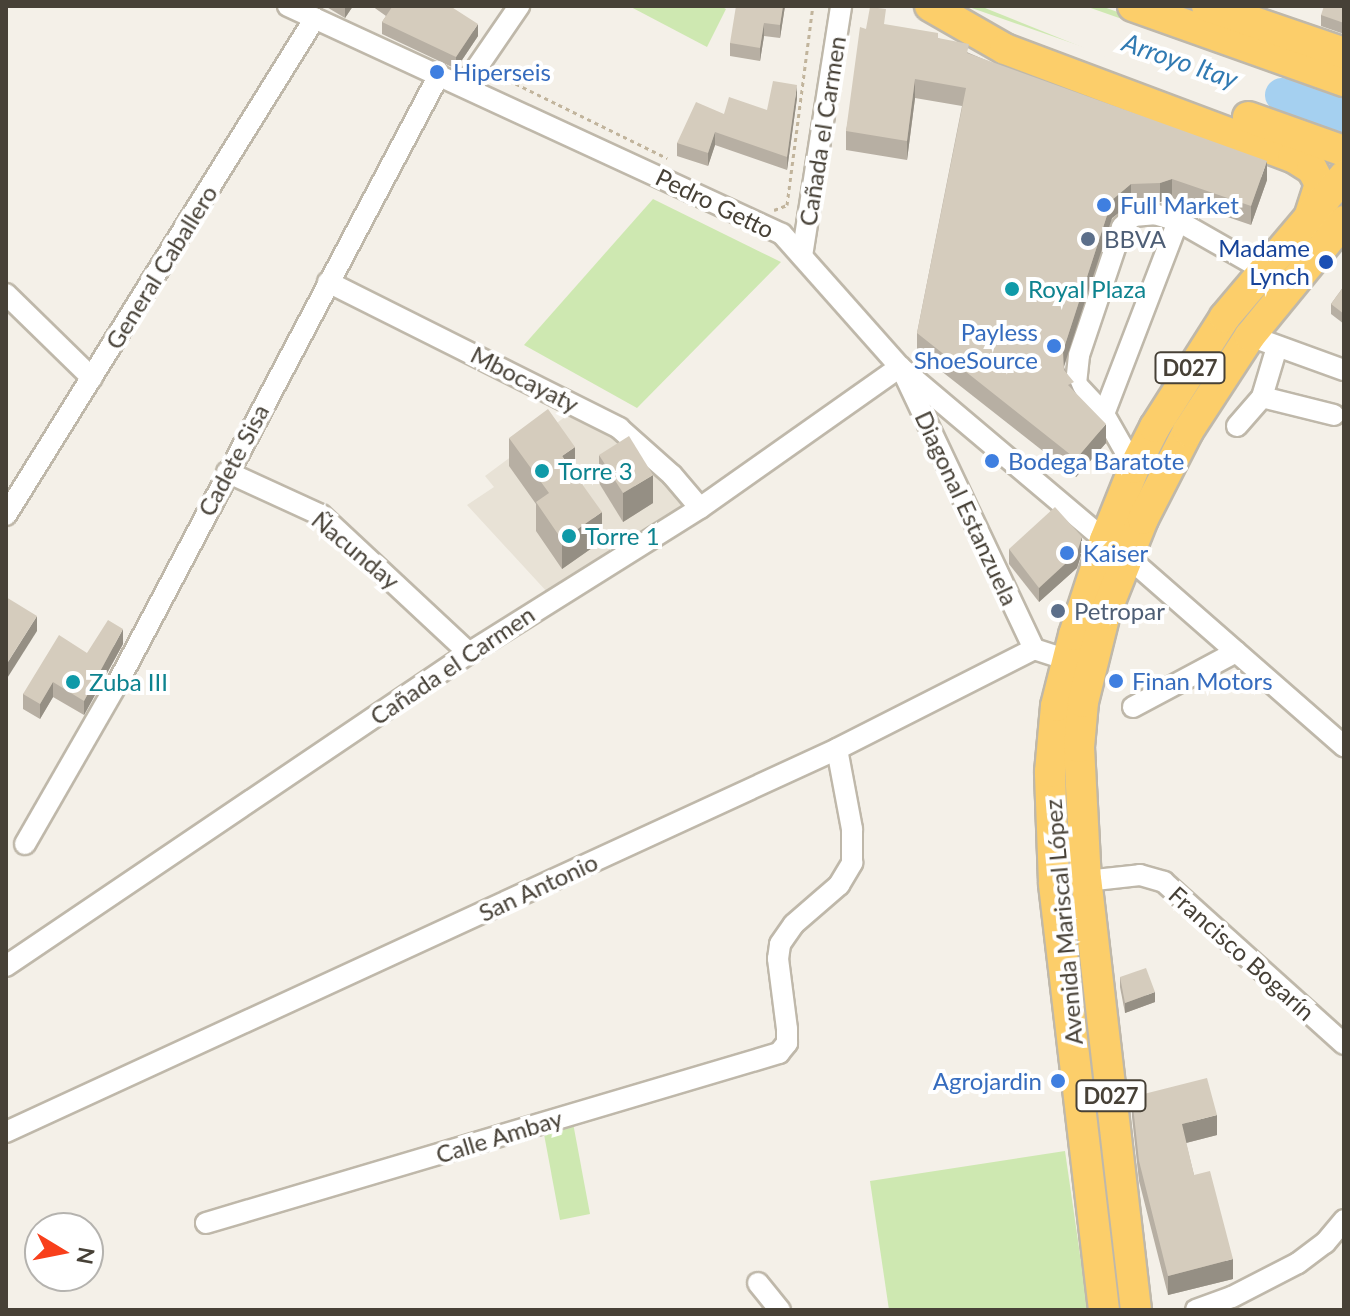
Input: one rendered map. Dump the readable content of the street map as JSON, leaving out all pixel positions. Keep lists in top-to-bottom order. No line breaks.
{"streets":{"highway":["D027","Avenida Mariscal López"],"street":["Cañada el Carmen","Pedro Getto","General Caballero","Mbocayaty","Cadete Sisa","Diagonal Estanzuela","Ñacunday","San Antonio","Francisco Bogarín","Calle Ambay"]},"crossings":[["Cañada el Carmen","Pedro Getto"],["Cañada el Carmen","Mbocayaty"],["Cañada el Carmen","Diagonal Estanzuela"],["Cañada el Carmen","Ñacunday"],["Pedro Getto","General Caballero"],["Pedro Getto","D027"],["Pedro Getto","Cadete Sisa"],["Pedro Getto","Diagonal Estanzuela"],["Pedro Getto","Avenida Mariscal López"],["D027","Avenida Mariscal López"],["Mbocayaty","Cadete Sisa"],["Cadete Sisa","Ñacunday"],["Diagonal Estanzuela","San Antonio"],["San Antonio","Calle Ambay"],["Avenida Mariscal López","Francisco Bogarín"]],"water":["Arroyo Itay"],"places":["Hiperseis","Full Market","BBVA","Madame Lynch","Royal Plaza","Payless ShoeSource","Bodega Baratote","Torre 3","Torre 1","Kaiser","Petropar","Finan Motors","Zuba III","Agrojardin"],"north":"right"}
